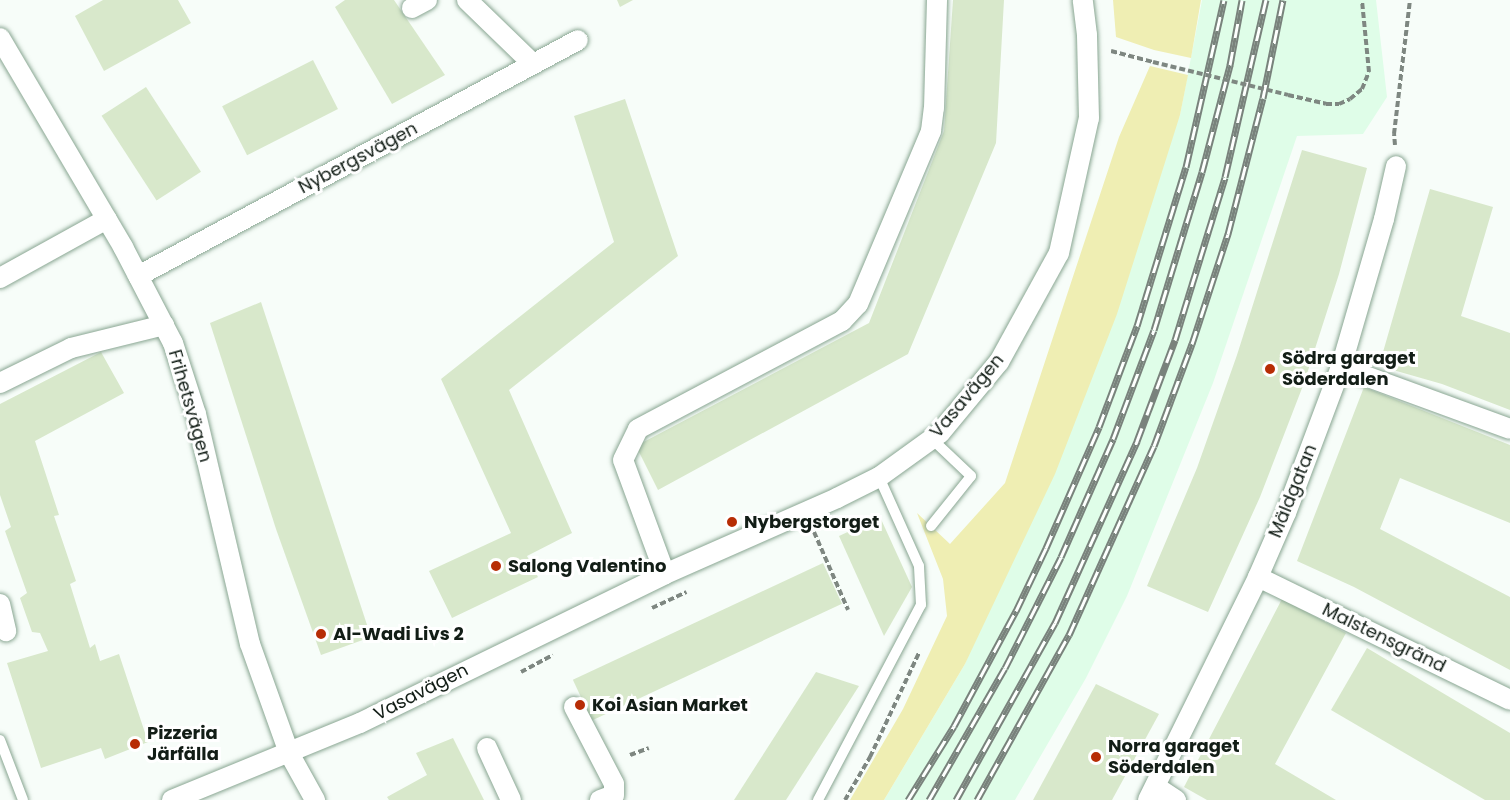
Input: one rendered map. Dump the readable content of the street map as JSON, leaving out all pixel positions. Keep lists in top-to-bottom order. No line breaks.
{"streets":{"street":["Nybergsvägen","Vasavägen","Frihetsvägen","Mäldgatan","Malstensgränd"]},"crossings":[["Nybergsvägen","Frihetsvägen"],["Vasavägen","Frihetsvägen"],["Mäldgatan","Malstensgränd"]],"places":["Södra garaget Söderdalen","Nybergstorget","Salong Valentino","Al-Wadi Livs 2","Koi Asian Market","Pizzeria Järfälla","Norra garaget Söderdalen"]}
